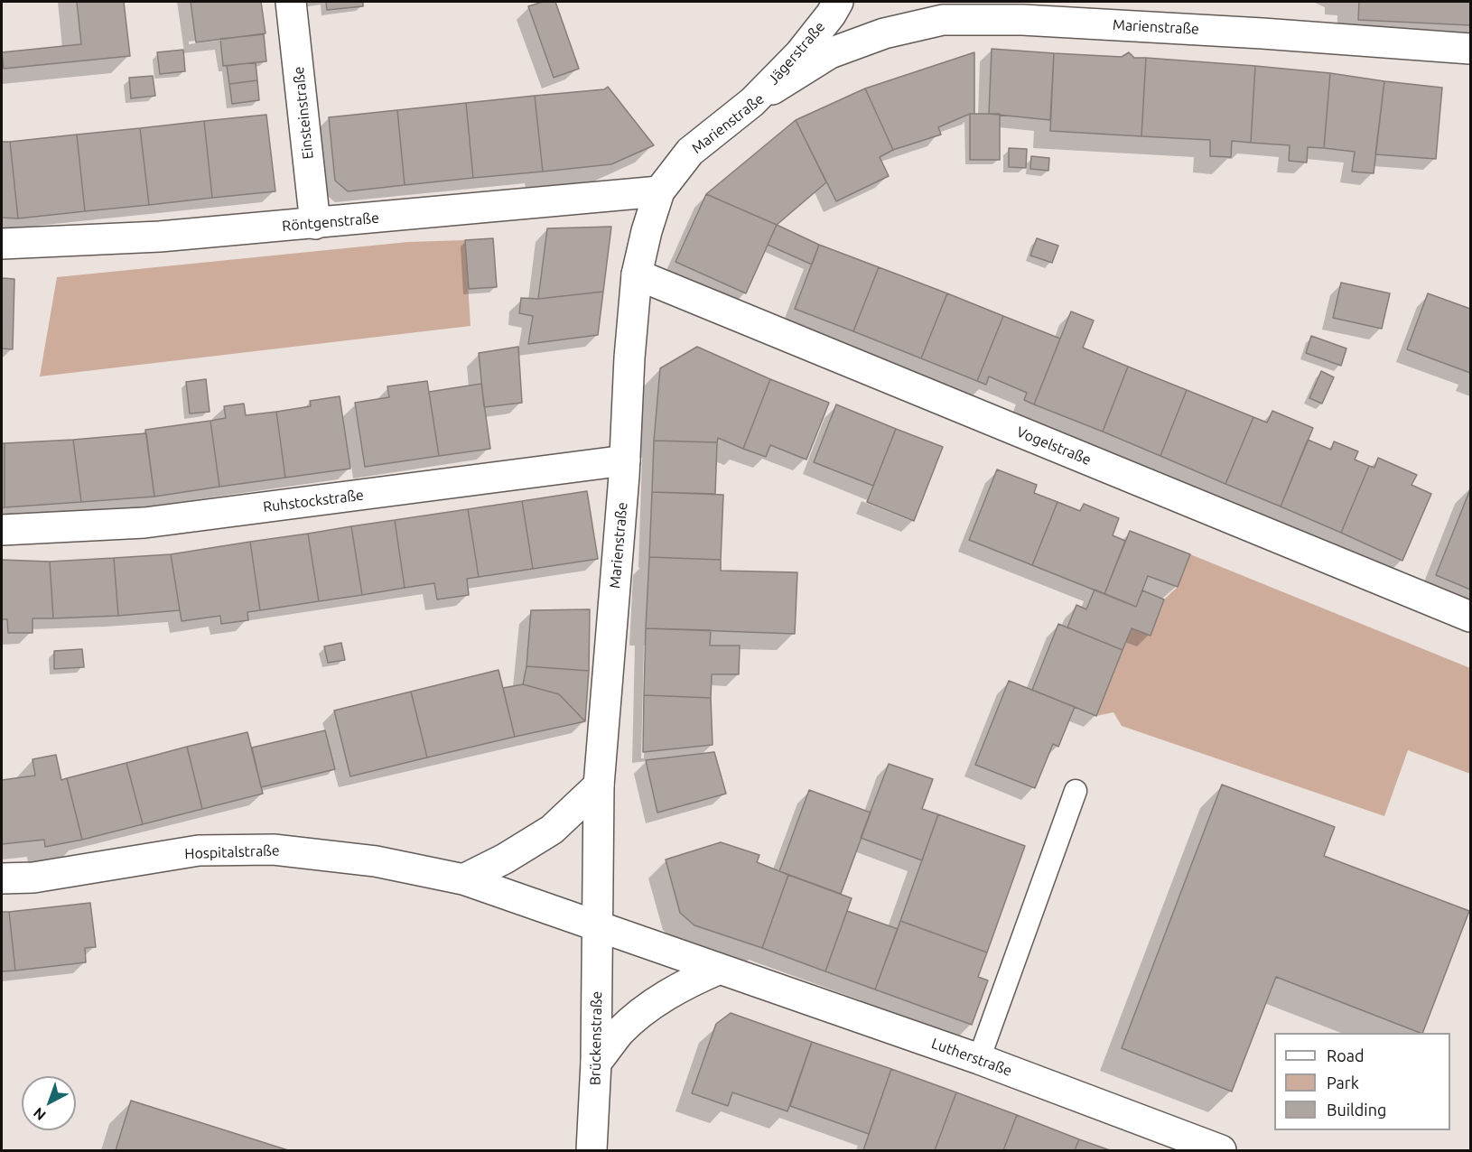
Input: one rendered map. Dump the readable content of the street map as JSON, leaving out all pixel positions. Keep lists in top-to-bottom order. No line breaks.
{"streets":{"street":["Marienstraße","Jägerstraße","Einsteinstraße","Röntgenstraße","Vogelstraße","Ruhstockstraße","Hospitalstraße","Brückenstraße","Lutherstraße"]},"crossings":[["Marienstraße","Jägerstraße"],["Marienstraße","Röntgenstraße"],["Marienstraße","Vogelstraße"],["Marienstraße","Ruhstockstraße"],["Marienstraße","Hospitalstraße"],["Marienstraße","Brückenstraße"],["Marienstraße","Lutherstraße"],["Einsteinstraße","Röntgenstraße"],["Hospitalstraße","Brückenstraße"],["Hospitalstraße","Lutherstraße"],["Brückenstraße","Lutherstraße"]],"legend":["Road","Park","Building"],"north":"bottom left"}
